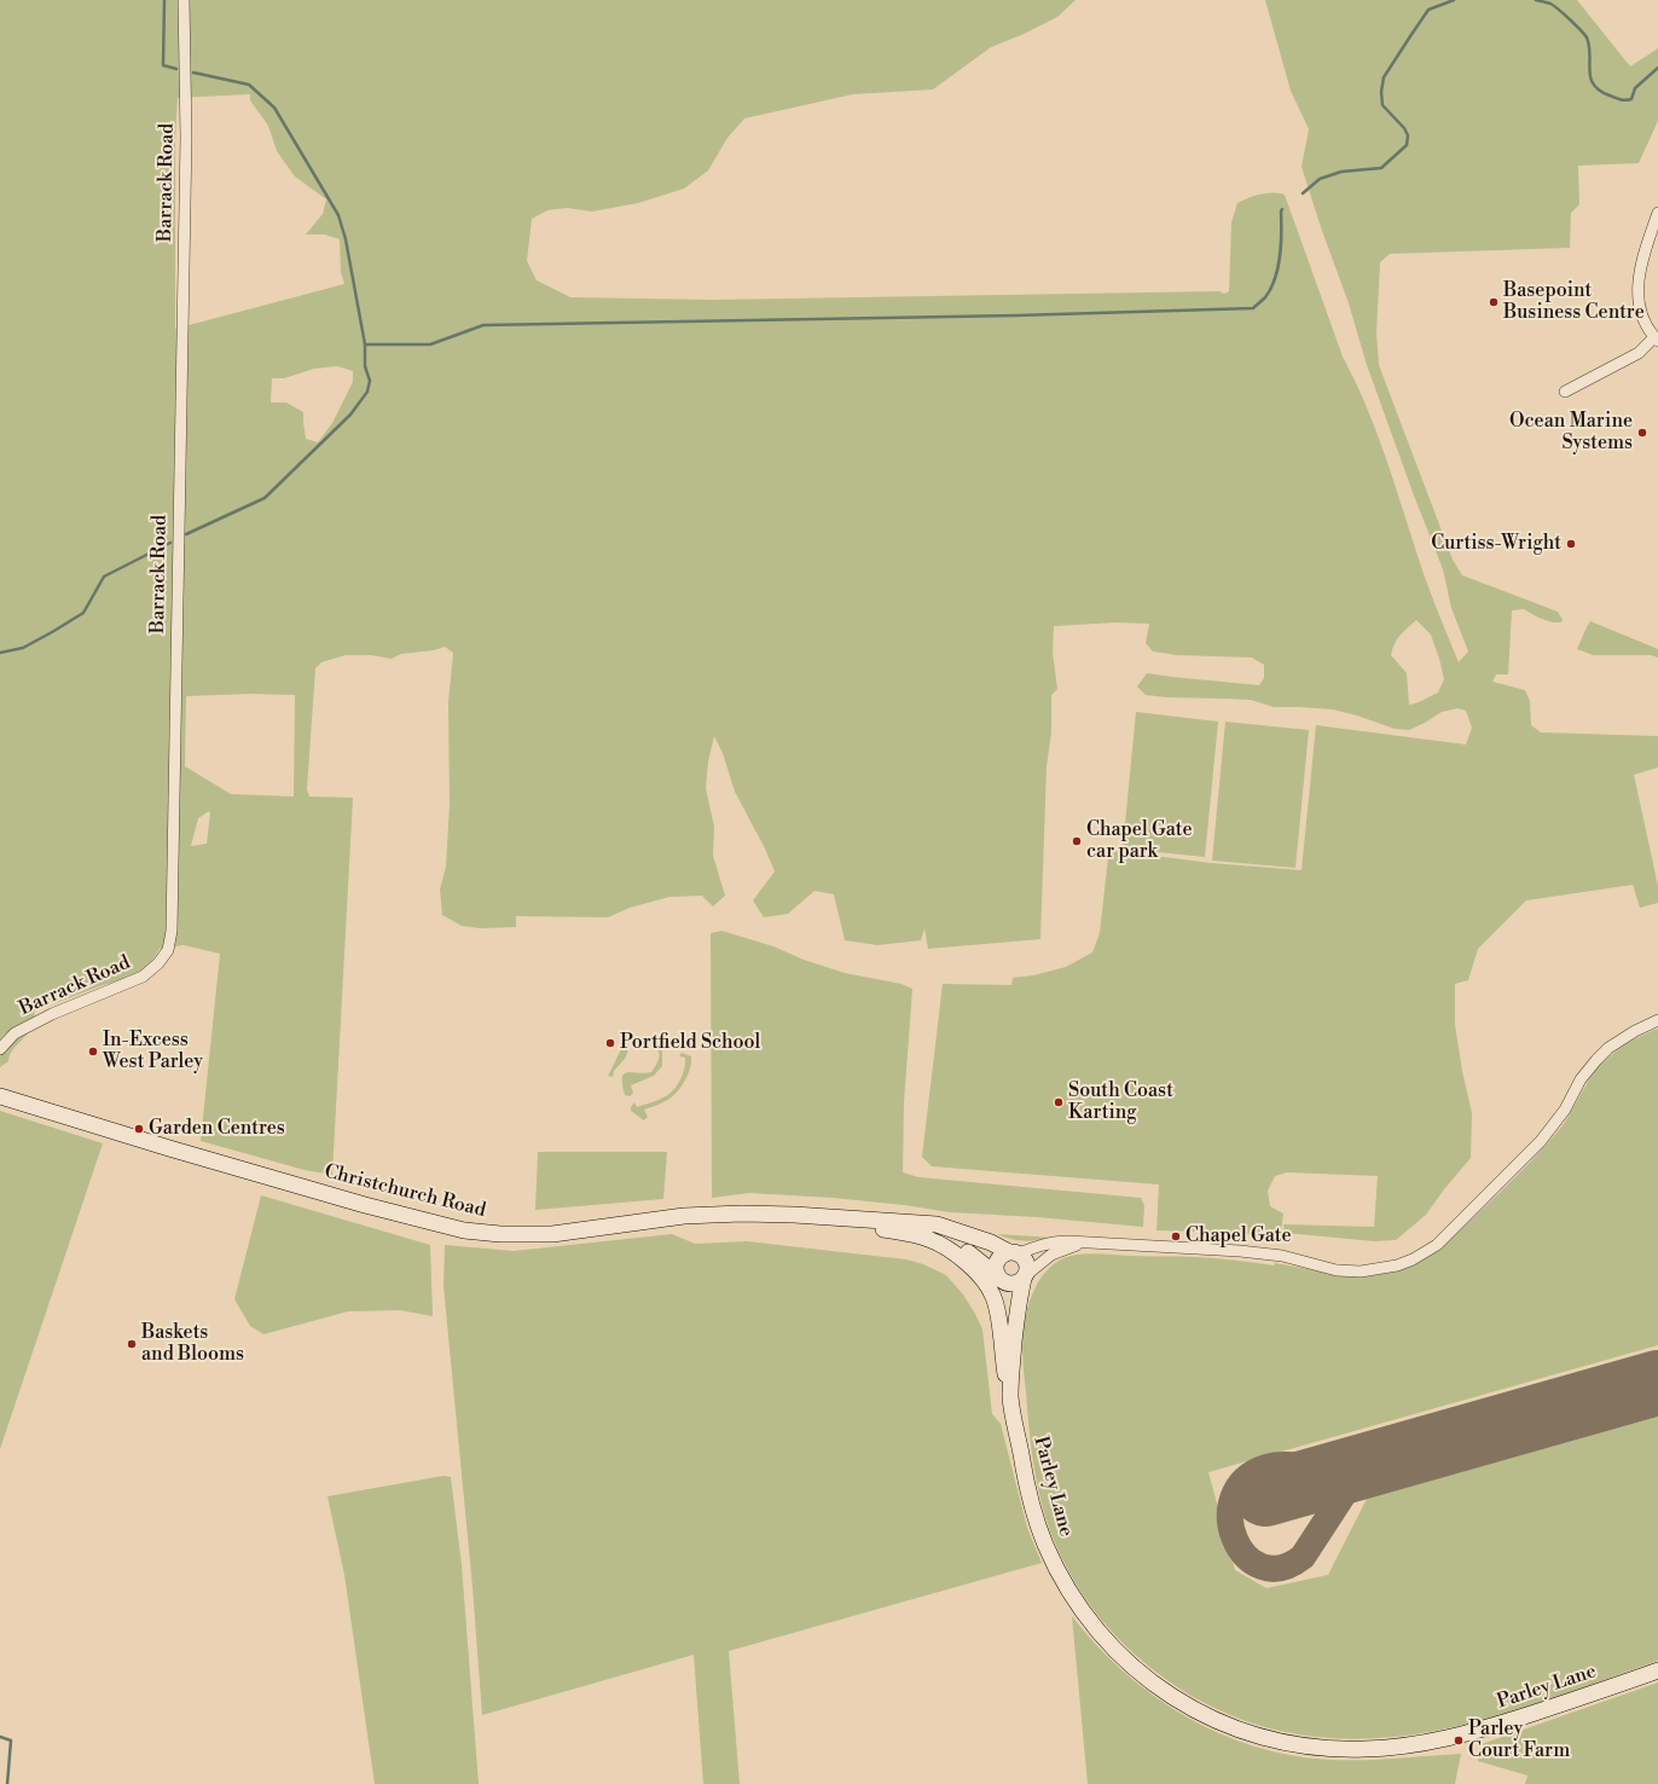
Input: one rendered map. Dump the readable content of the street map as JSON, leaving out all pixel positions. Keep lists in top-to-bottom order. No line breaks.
{"streets":{"main road":["Christchurch Road","Parley Lane"],"street":["Barrack Road"]},"crossings":[["Christchurch Road","Parley Lane"]],"places":["Basepoint Business Centre","Ocean Marine Systems","Curtiss-Wright","Chapel Gate car park","Portfield School","In-Excess West Parley","South Coast Karting","Garden Centres","Chapel Gate","Baskets and Blooms","Parley Court Farm"]}
